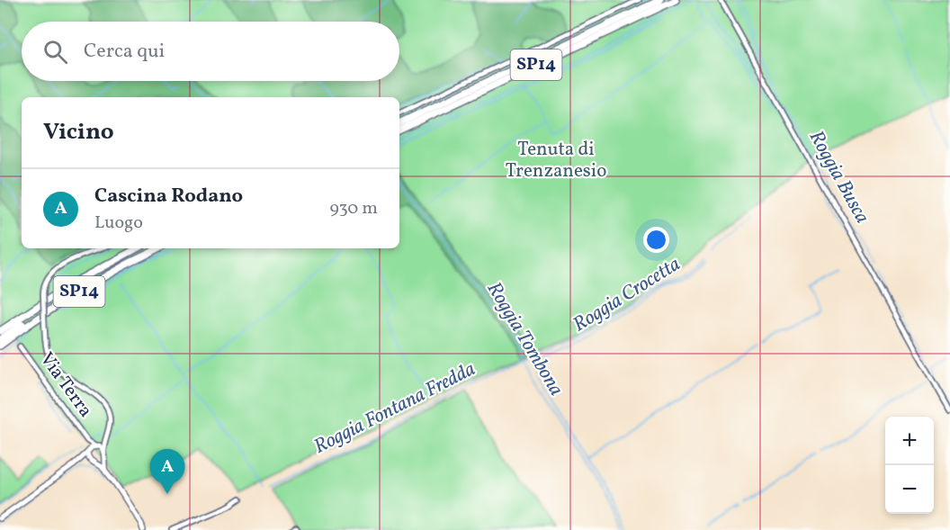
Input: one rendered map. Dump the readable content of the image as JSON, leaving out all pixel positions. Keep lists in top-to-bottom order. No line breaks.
{"streets":{"highway":["SP14"],"street":["Via Terra"]},"water":["Roggia Busca","Roggia Crocetta","Roggia Tombona","Roggia Fontana Fredda"],"parks":["Tenuta di Trenzanesio"],"page":{"search":"Cerca qui","heading":"Vicino","list":[{"mark":"A","name":"Cascina Rodano","note":"Luogo","value":"930 m"}],"map_buttons":["+","−"],"pins":"A"}}
